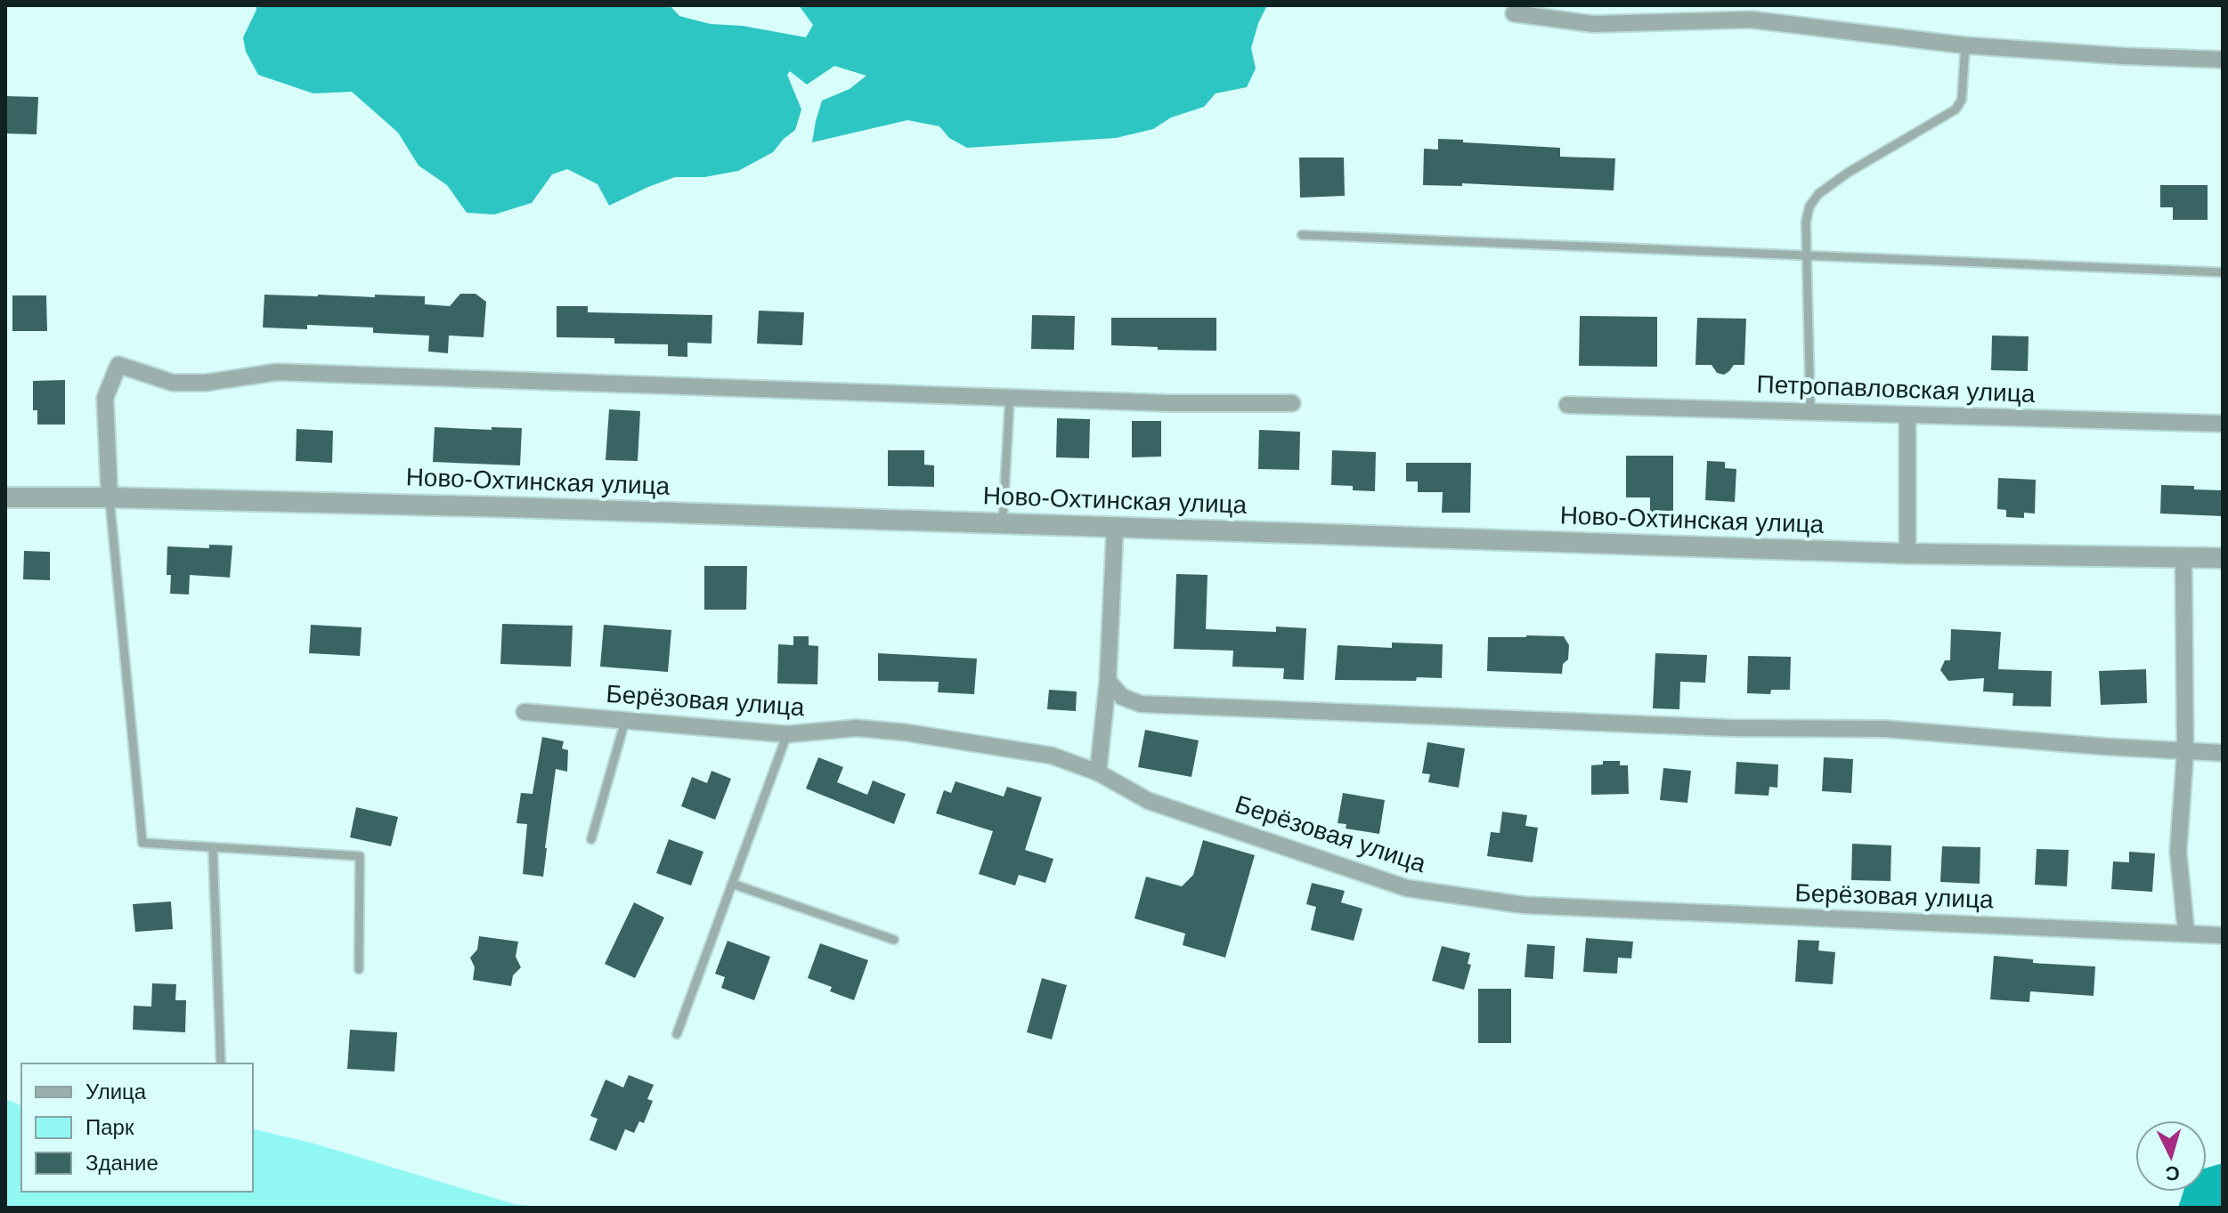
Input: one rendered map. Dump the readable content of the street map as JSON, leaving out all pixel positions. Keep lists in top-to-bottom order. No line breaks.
{"streets":{"street":["Петропавловская улица","Ново-Охтинская улица","Берёзовая улица"]},"legend":["Улица","Парк","Здание"],"north":"bottom"}
